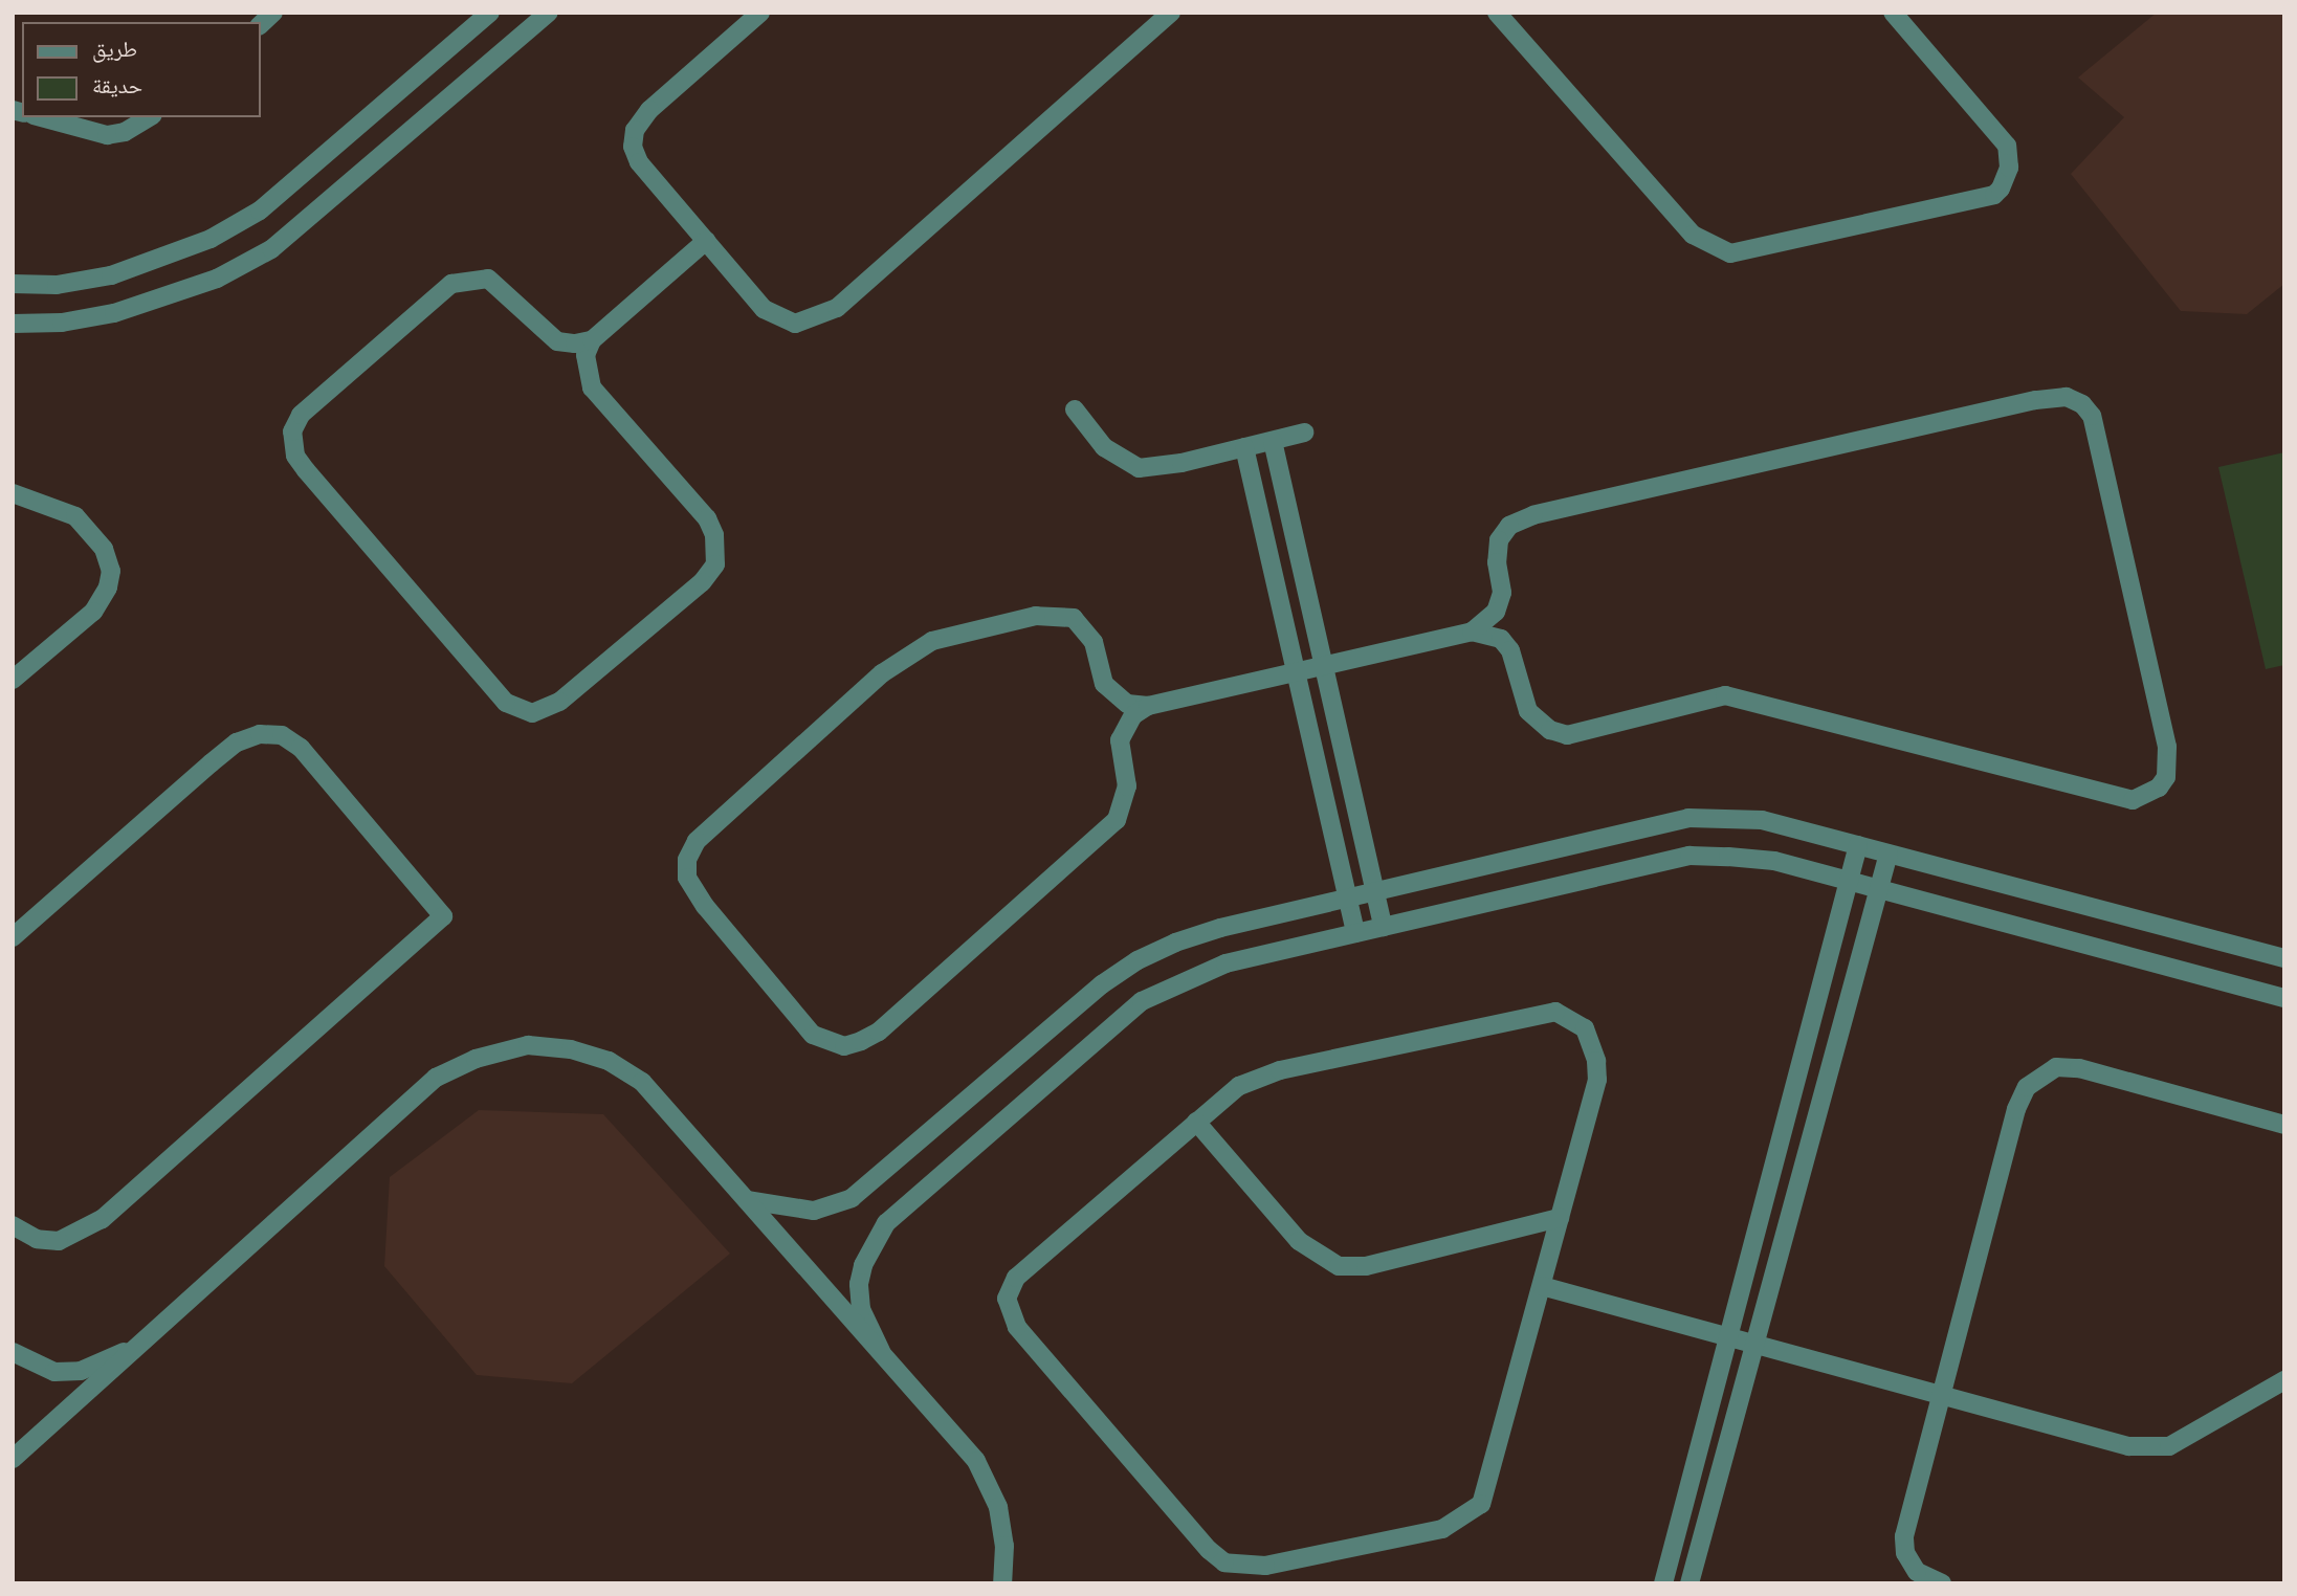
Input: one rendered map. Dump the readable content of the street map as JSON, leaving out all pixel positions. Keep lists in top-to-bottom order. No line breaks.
{"legend":["طريق","حديقة"]}
